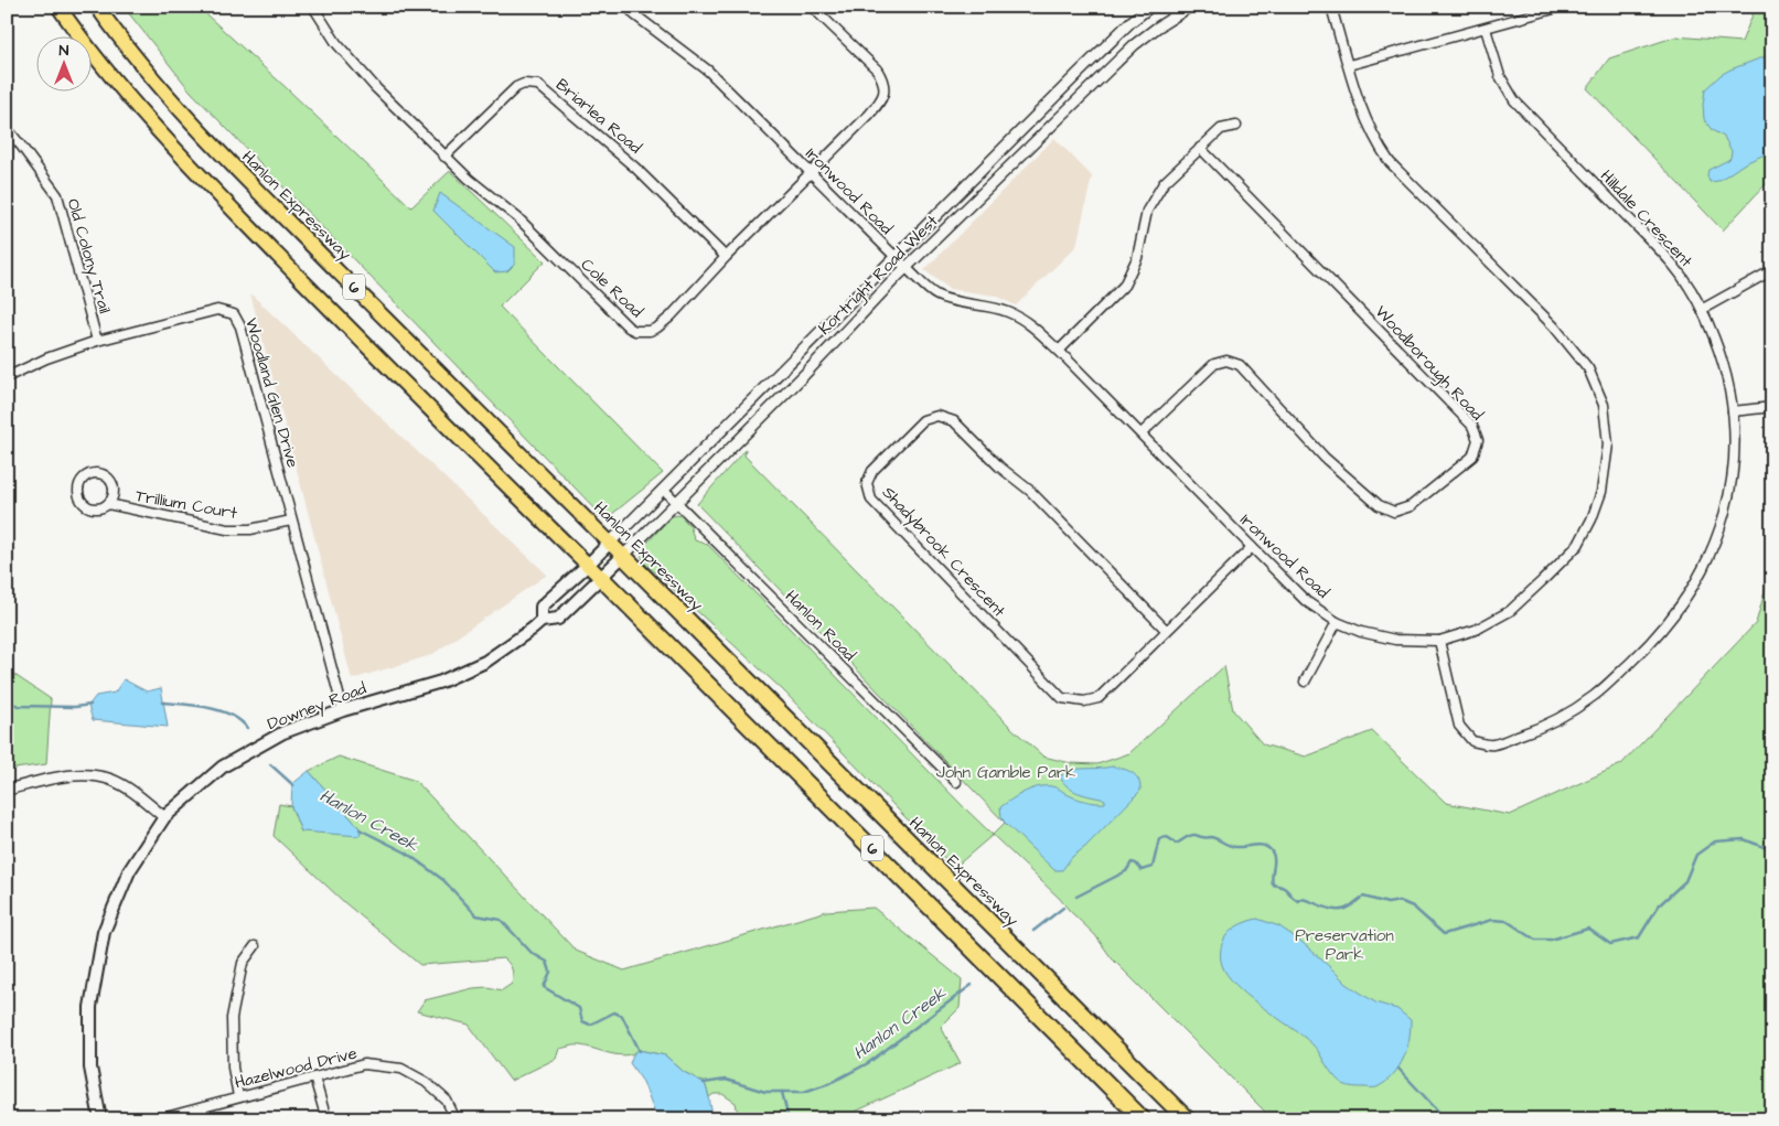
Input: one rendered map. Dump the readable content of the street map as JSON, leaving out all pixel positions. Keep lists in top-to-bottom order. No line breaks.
{"streets":{"highway":["Hanlon Expressway","6"],"main road":["Kortright Road West","Downey Road"],"street":["Briarlea Road","Ironwood Road","Hilldale Crescent","Old Colony Trail","Cole Road","Woodborough Road","Woodland Glen Drive","Trillium Court","Shadybrook Crescent","Hanlon Road","Hazelwood Drive"]},"crossings":[["Briarlea Road","Cole Road"],["Ironwood Road","Hilldale Crescent"],["Ironwood Road","Kortright Road West"],["Ironwood Road","Cole Road"],["Ironwood Road","Woodborough Road"],["Ironwood Road","Shadybrook Crescent"],["Hanlon Expressway","Kortright Road West"],["Hanlon Expressway","Downey Road"],["Old Colony Trail","Woodland Glen Drive"],["Kortright Road West","6"],["Kortright Road West","Hanlon Road"],["Kortright Road West","Downey Road"],["6","Downey Road"],["Woodland Glen Drive","Trillium Court"],["Woodland Glen Drive","Downey Road"]],"water":["Hanlon Creek"],"parks":["John Gamble Park","Preservation Park"],"north":"top"}
